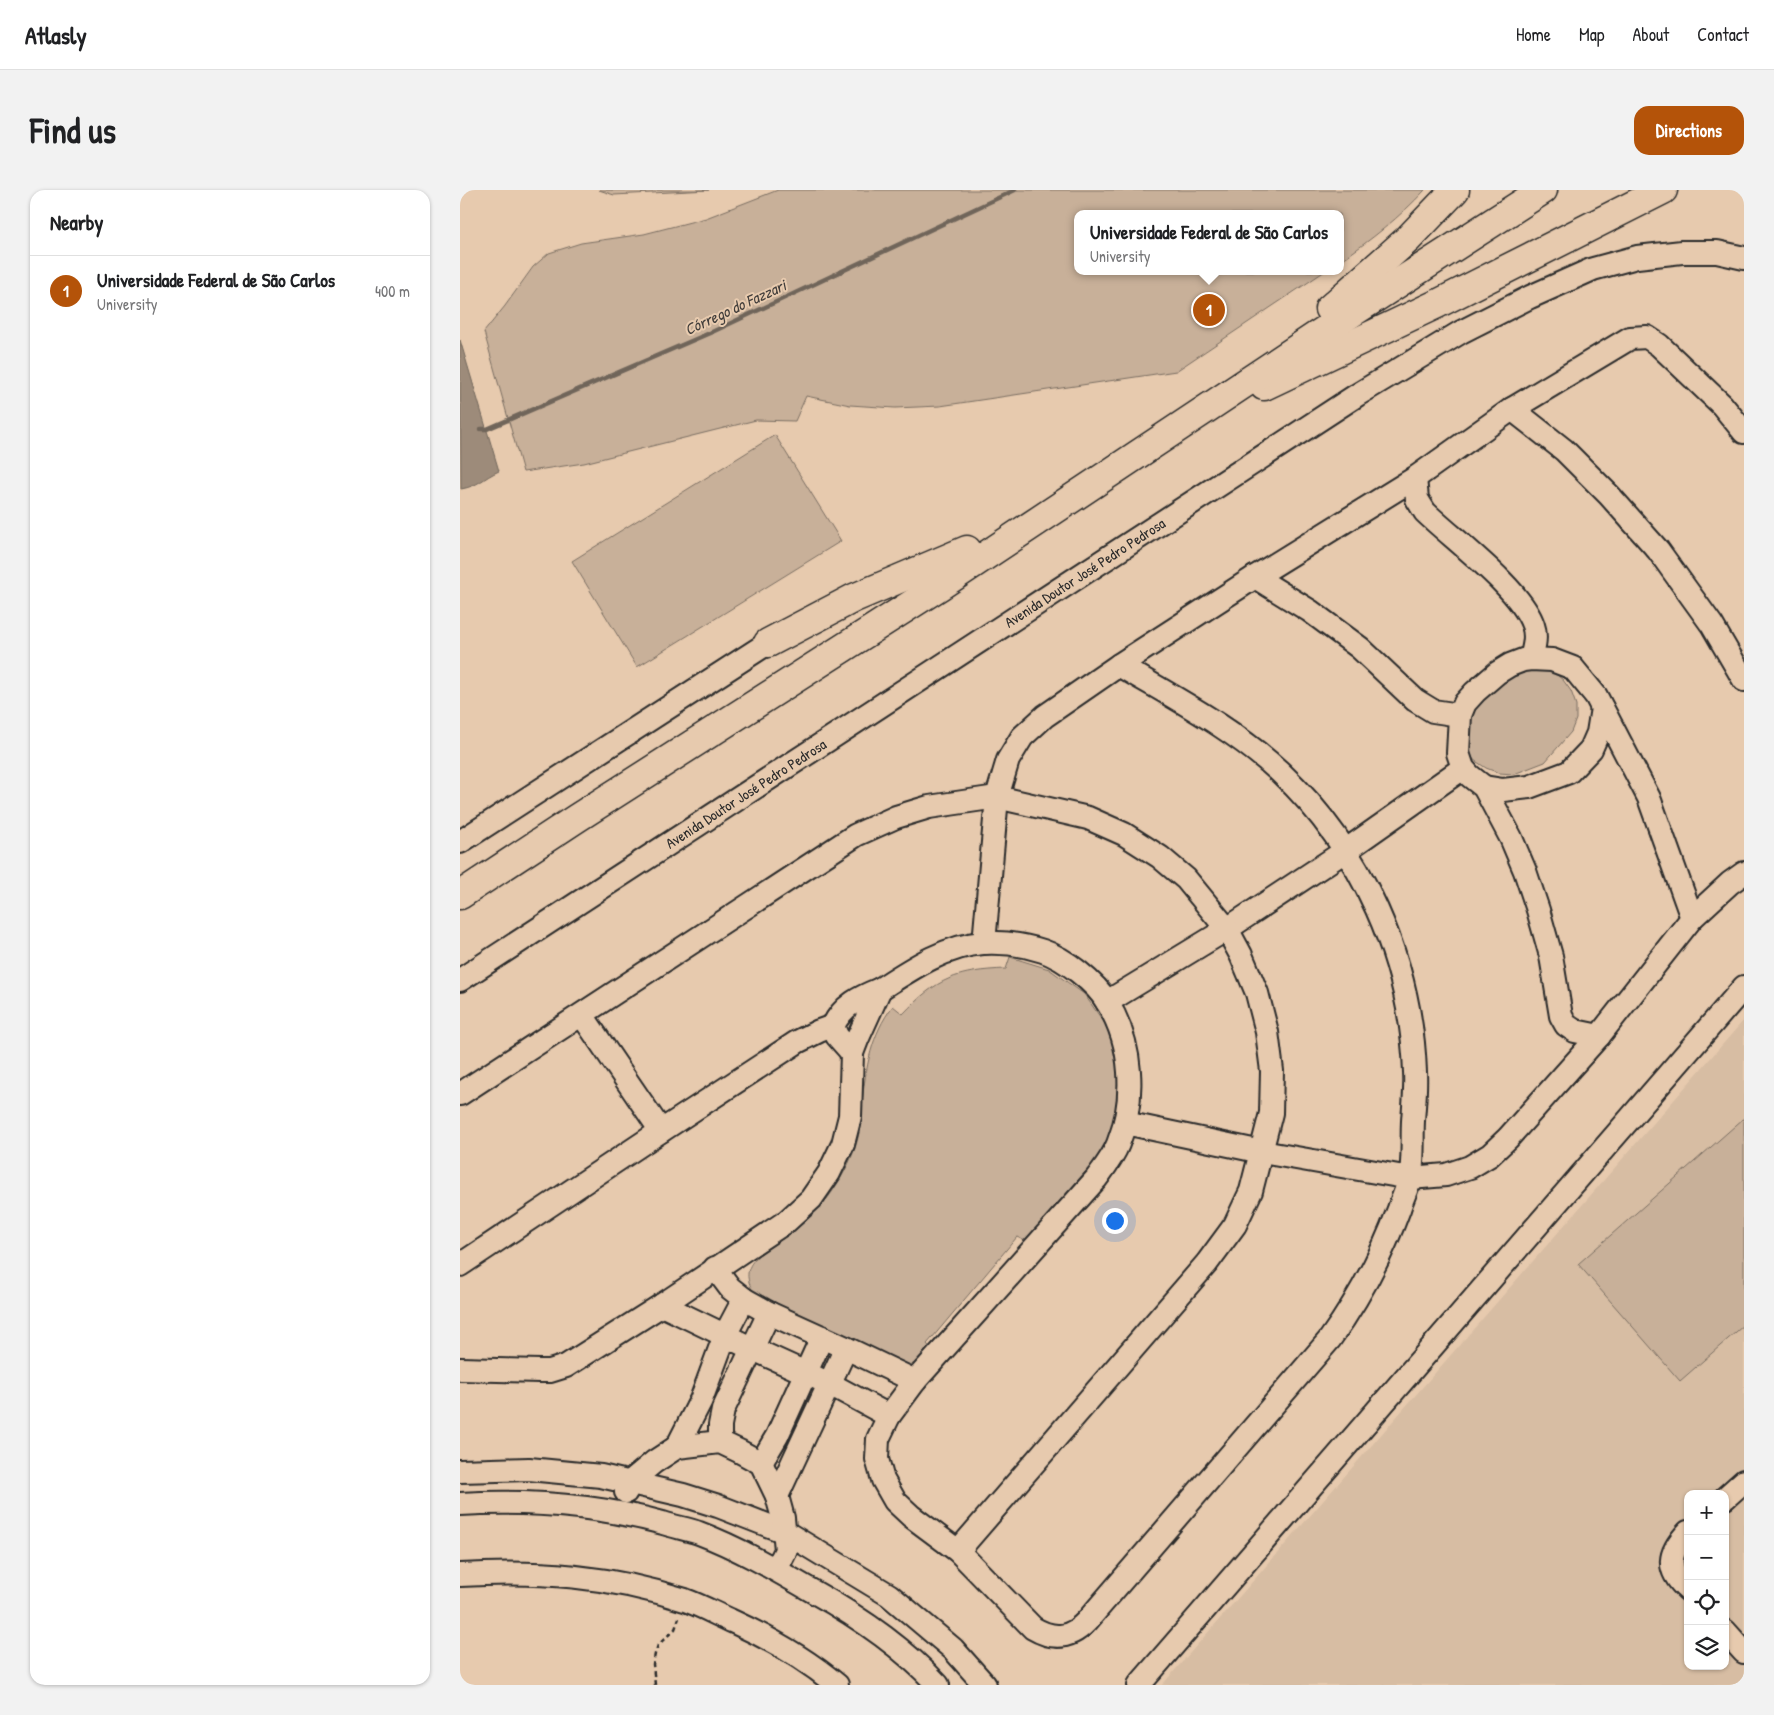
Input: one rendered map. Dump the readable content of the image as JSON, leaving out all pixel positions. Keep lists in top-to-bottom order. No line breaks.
{"streets":{"street":["Avenida Doutor José Pedro Pedrosa"]},"water":["Córrego do Fazzari"],"page":{"header":"Atlasly","nav":["Home","Map","About","Contact"],"buttons":"Directions","title":"Find us","heading":"Nearby","popup":["Universidade Federal de São Carlos","University"],"list":[{"mark":"1","name":"Universidade Federal de São Carlos","note":"University","value":"400 m"}],"pins":"1","map_buttons":["+","−"]}}
